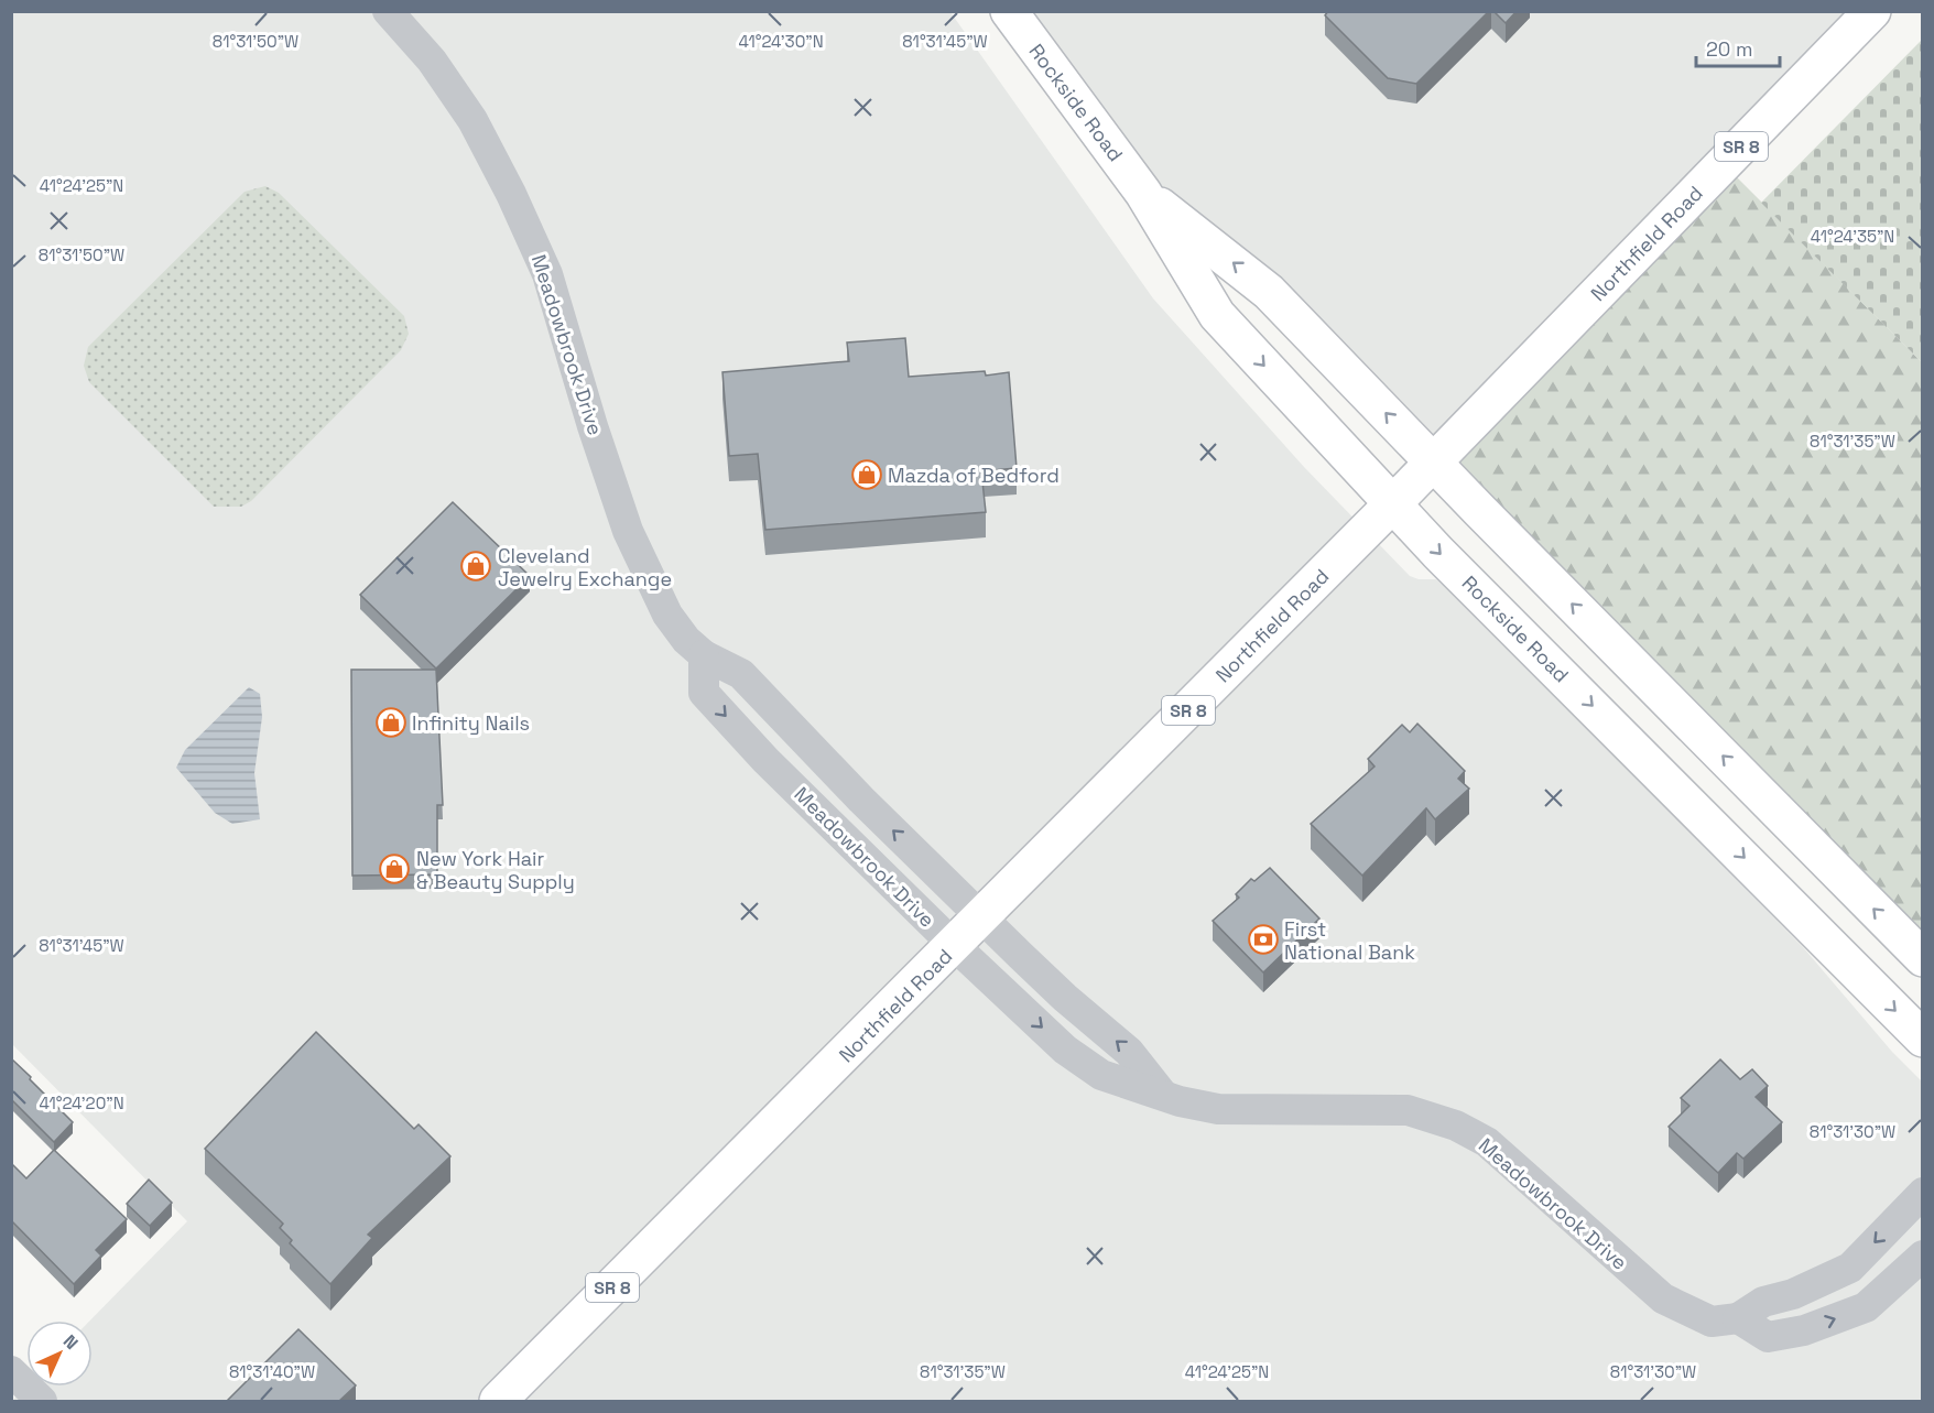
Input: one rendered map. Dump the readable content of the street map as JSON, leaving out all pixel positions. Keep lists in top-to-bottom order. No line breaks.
{"streets":{"main road":["Rockside Road","SR 8","Northfield Road"],"street":["Meadowbrook Drive"]},"crossings":[["Rockside Road","Northfield Road"],["Northfield Road","Meadowbrook Drive"]],"places":{"shop":["Mazda of Bedford","Cleveland Jewelry Exchange","Infinity Nails","New York Hair & Beauty Supply"],"bank":["First National Bank"]},"scale_bar":"20 m","north":"top right","coordinates":["81°31'50\"W","41°24'30\"N","81°31'45\"W","41°24'25\"N","41°24'35\"N","81°31'35\"W","41°24'20\"N","81°31'30\"W","81°31'40\"W"]}
